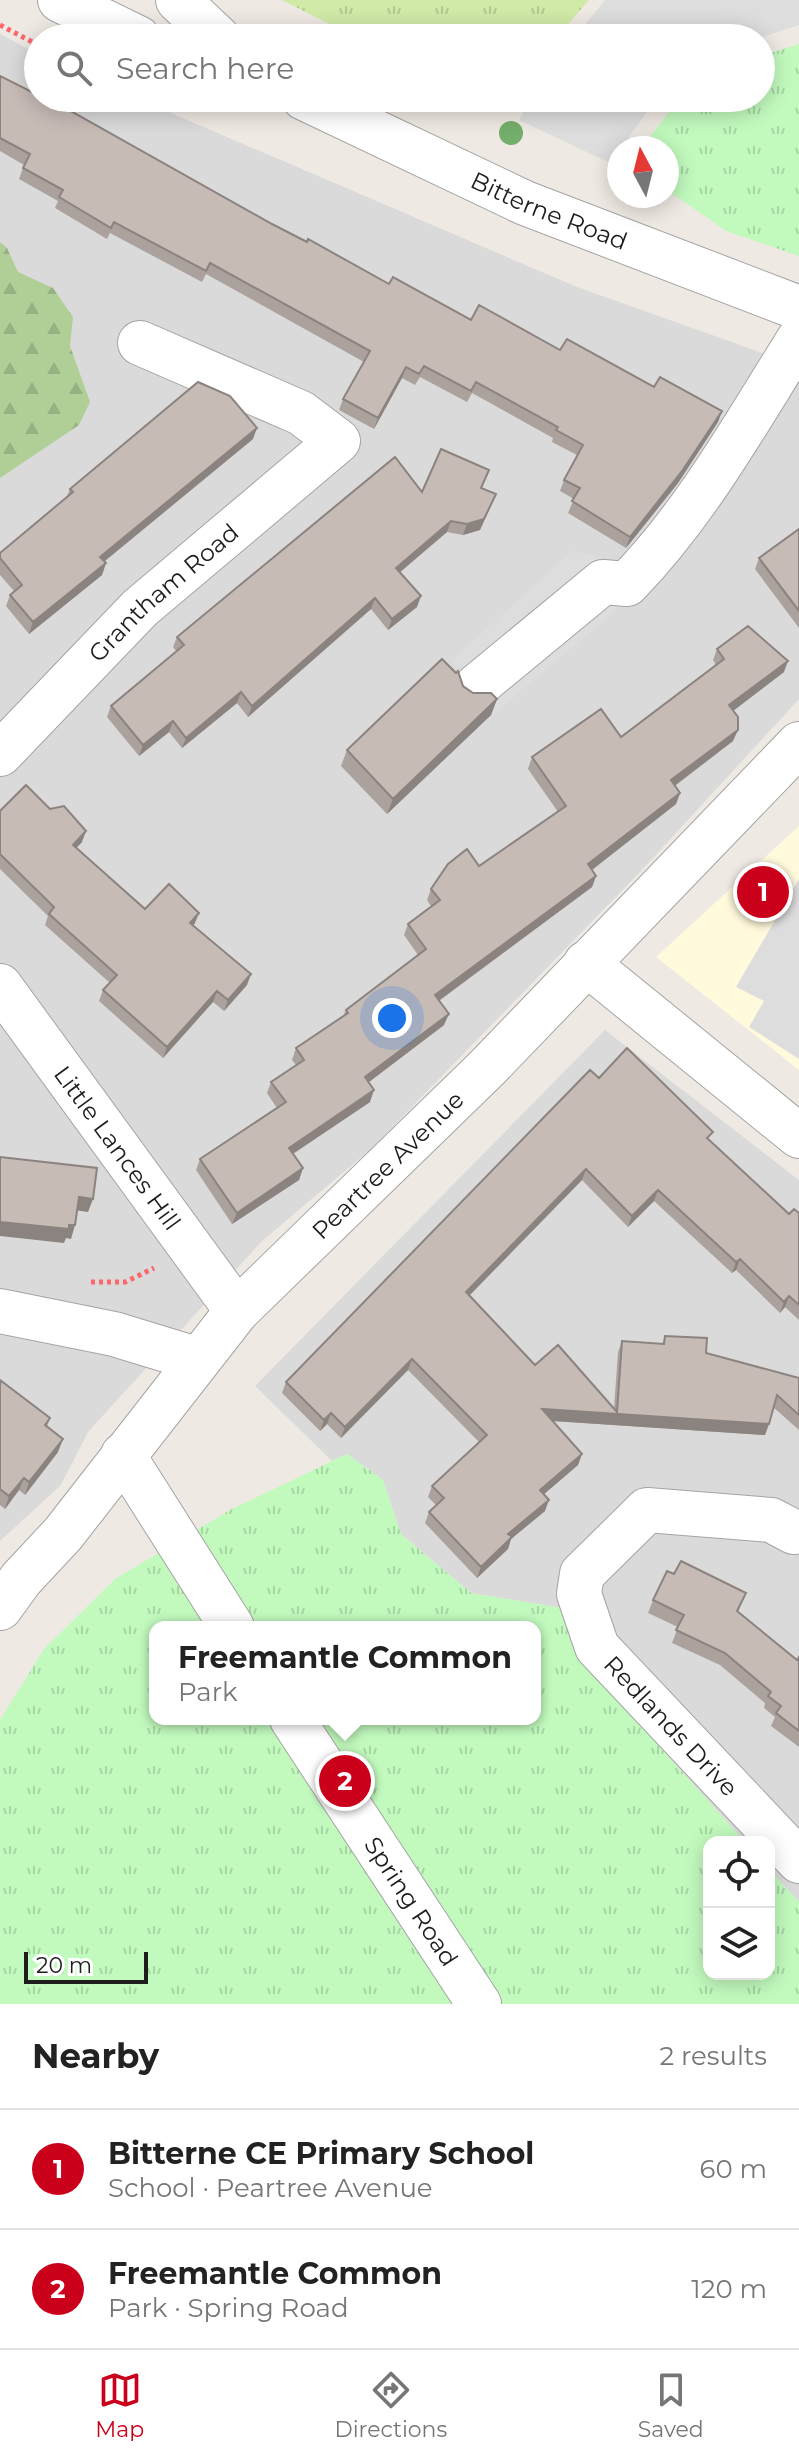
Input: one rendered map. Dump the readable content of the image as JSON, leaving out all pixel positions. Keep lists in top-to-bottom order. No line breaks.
{"streets":{"street":["Bitterne Road","Grantham Road","Little Lances Hill","Peartree Avenue","Redlands Drive","Spring Road"]},"crossings":[["Little Lances Hill","Peartree Avenue"]],"scale_bar":"20 m","north":"top","page":{"search":"Search here","pins":["1","2"],"popup":["Freemantle Common","Park"],"scale":"20 m","heading":["Nearby","2 results"],"list":[{"mark":"1","name":"Bitterne CE Primary School","note":"School · Peartree Avenue","value":"60 m"},{"mark":"2","name":"Freemantle Common","note":"Park · Spring Road","value":"120 m"}],"nav":["Map","Directions","Saved"]}}
